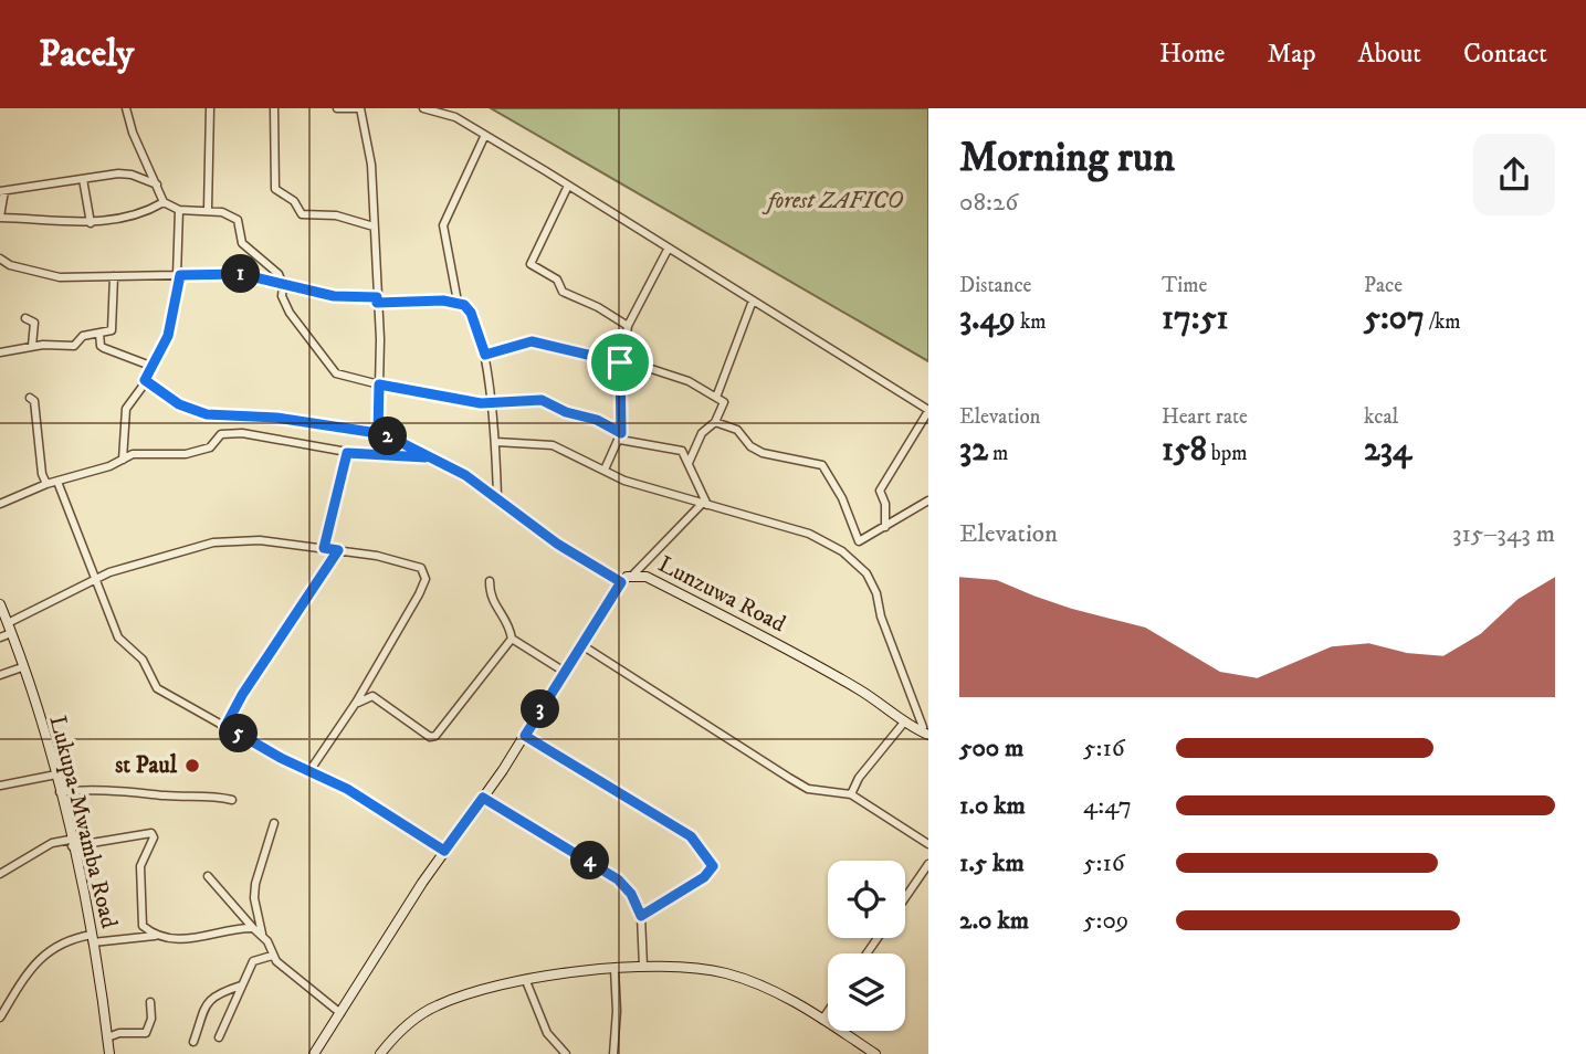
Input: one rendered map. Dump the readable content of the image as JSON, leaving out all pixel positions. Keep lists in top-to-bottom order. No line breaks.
{"streets":{"street":["Lunzuwa Road","Lukupa-Mwamba Road"]},"parks":["forest ZAFICO"],"places":["st Paul"],"page":{"header":"Pacely","nav":["Home","Map","About","Contact"],"heading":["Morning run","08:26"],"stats":[["Distance","3.49 km"],["Time","17:51"],["Pace","5:07 /km"],["Elevation","32 m"],["Heart rate","158 bpm"],["kcal","234"]],"pins":["1","2","3","5","4"],"chart":["Elevation","315–343 m"],"list":[{"name":"500 m","note":"5:16"},{"name":"1.0 km","note":"4:47"},{"name":"1.5 km","note":"5:16"},{"name":"2.0 km","note":"5:09"}]}}
